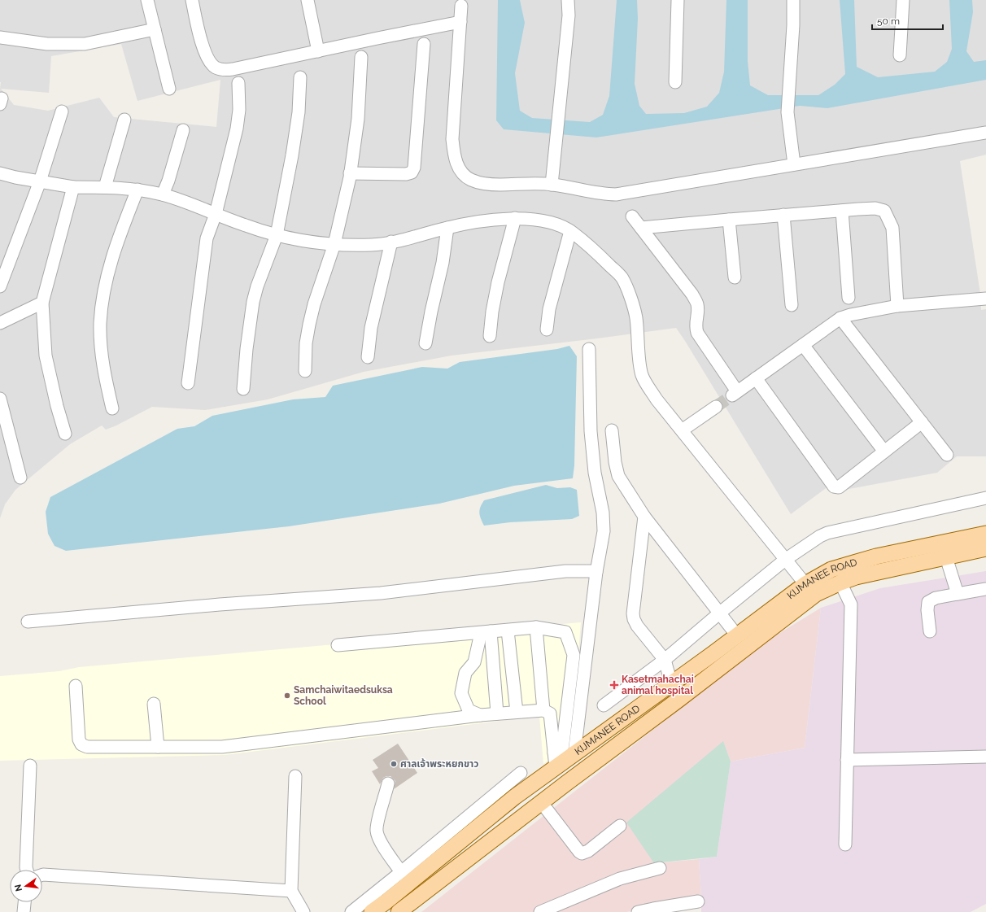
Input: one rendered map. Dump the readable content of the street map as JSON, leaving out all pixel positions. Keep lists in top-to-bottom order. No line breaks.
{"streets":{"main road":["KIJMANEE ROAD"]},"places":{"health":["Kasetmahachai animal hospital"],"other":["Samchaiwitaedsuksa School","ศาลเจ้าพระหยกขาว"]},"scale_bar":"50 m","north":"left"}
